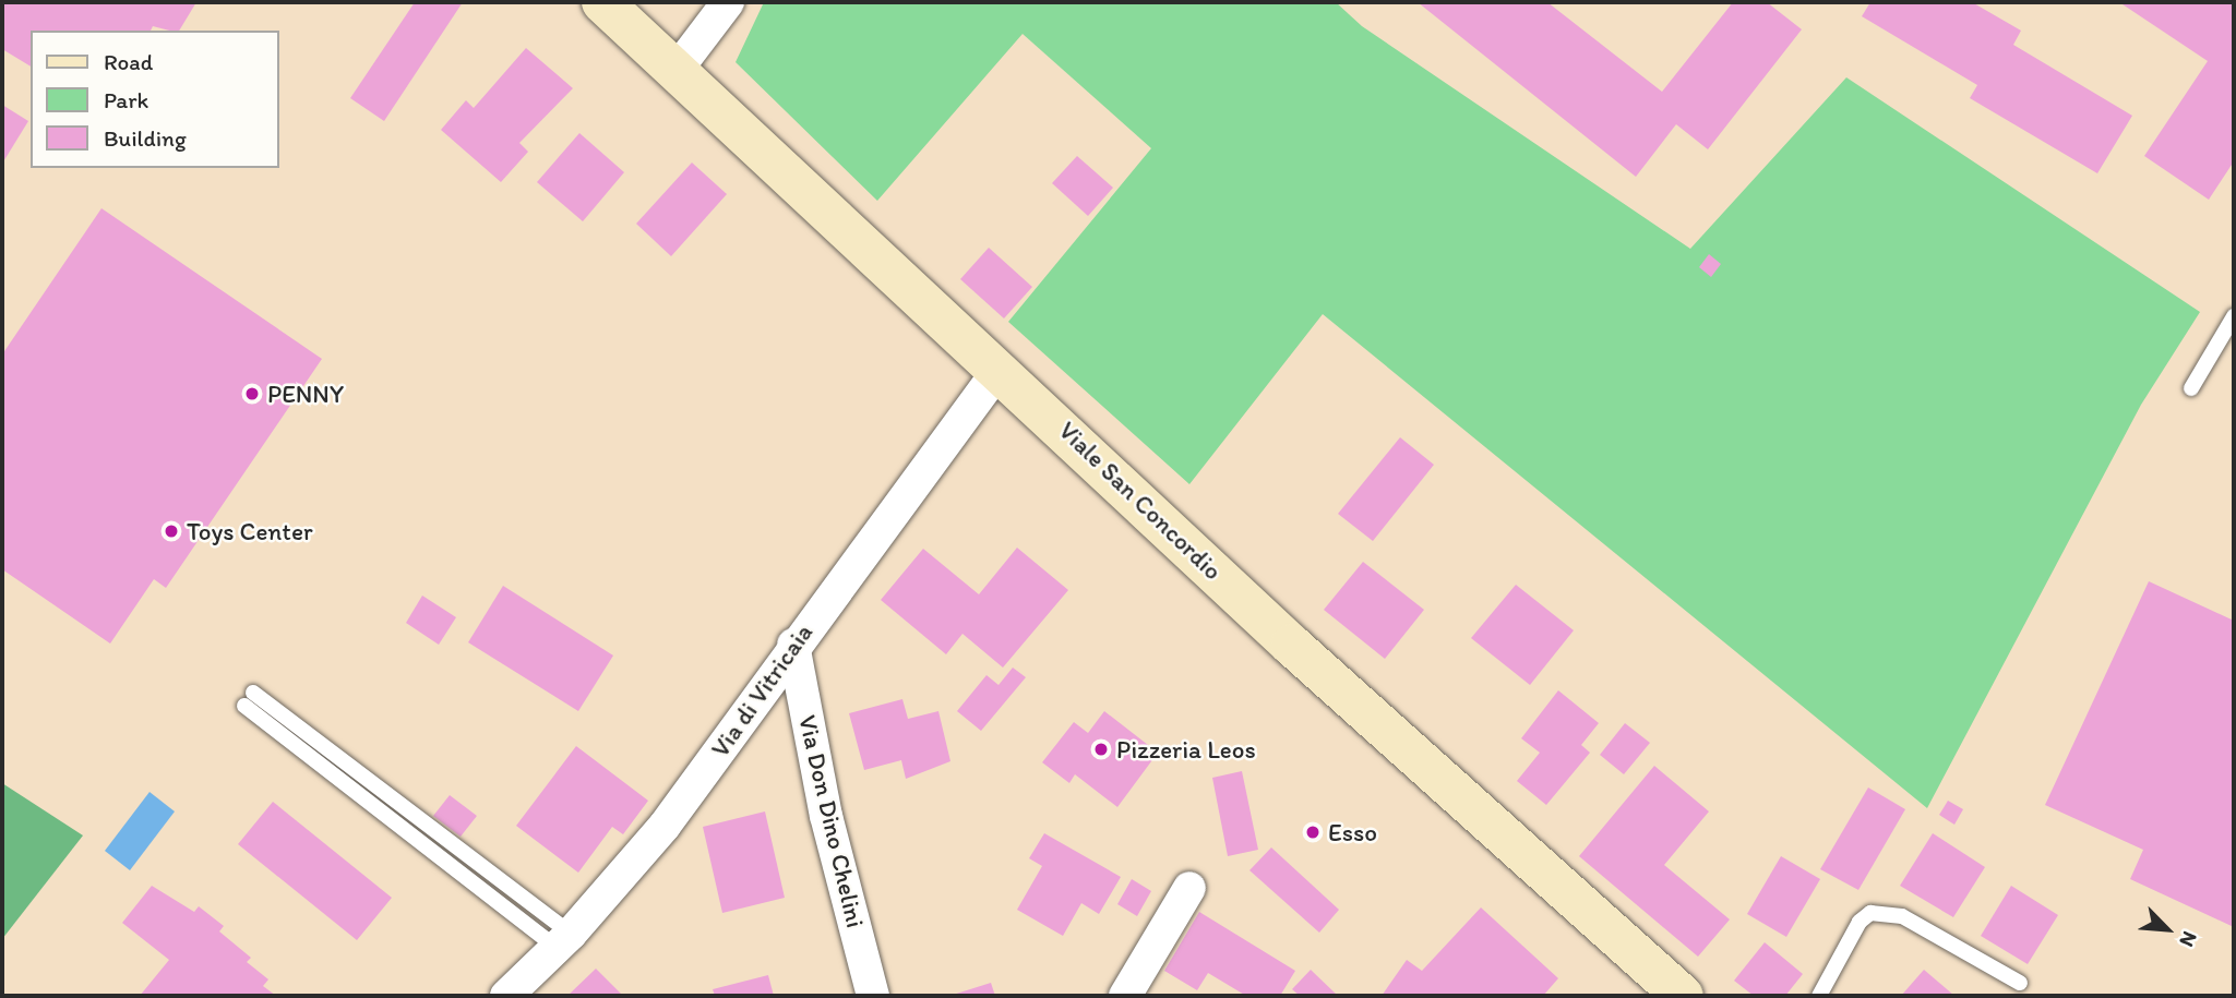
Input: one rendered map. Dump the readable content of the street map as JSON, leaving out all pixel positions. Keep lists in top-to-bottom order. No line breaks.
{"streets":{"main road":["Viale San Concordio"],"street":["Via di Vitricaia","Via Don Dino Chelini"]},"crossings":[["Viale San Concordio","Via di Vitricaia"],["Via di Vitricaia","Via Don Dino Chelini"]],"places":["PENNY","Toys Center","Pizzeria Leos","Esso"],"legend":["Road","Park","Building"],"north":"bottom right"}
